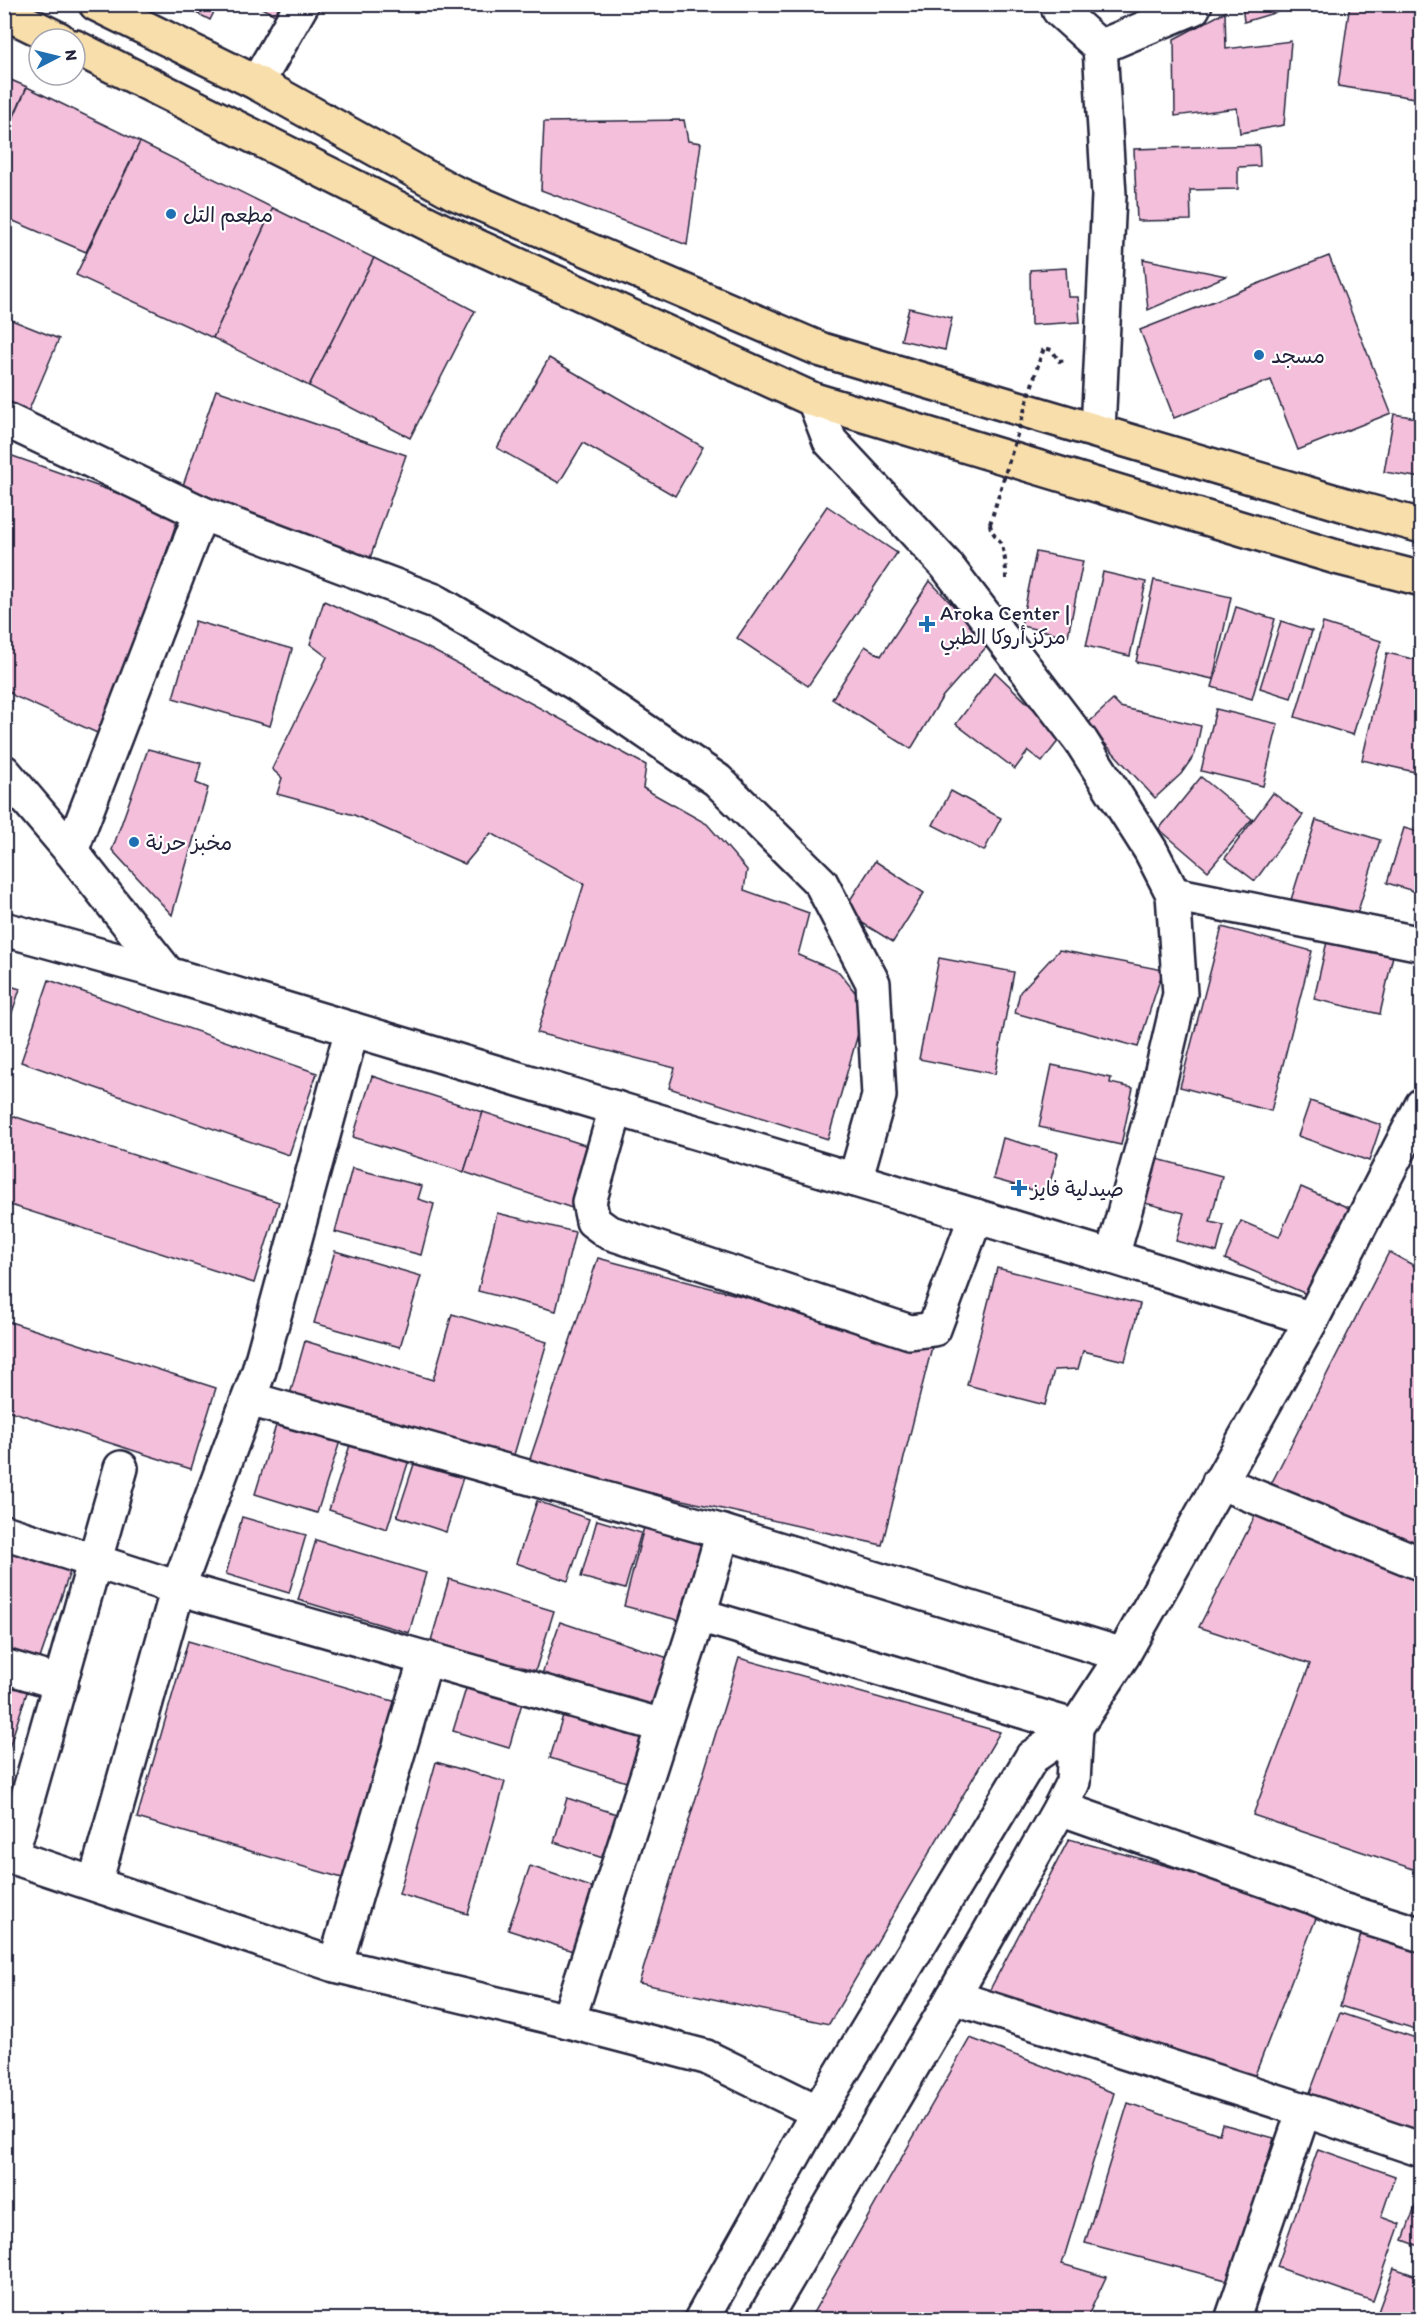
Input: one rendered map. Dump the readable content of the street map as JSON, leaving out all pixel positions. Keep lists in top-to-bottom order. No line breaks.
{"places":{"other":["مطعم التل","مسجد","مخبز حرنة"],"health":["Aroka Center | مركز أروكا الطبي","صيدلية فايز"]},"north":"right"}
